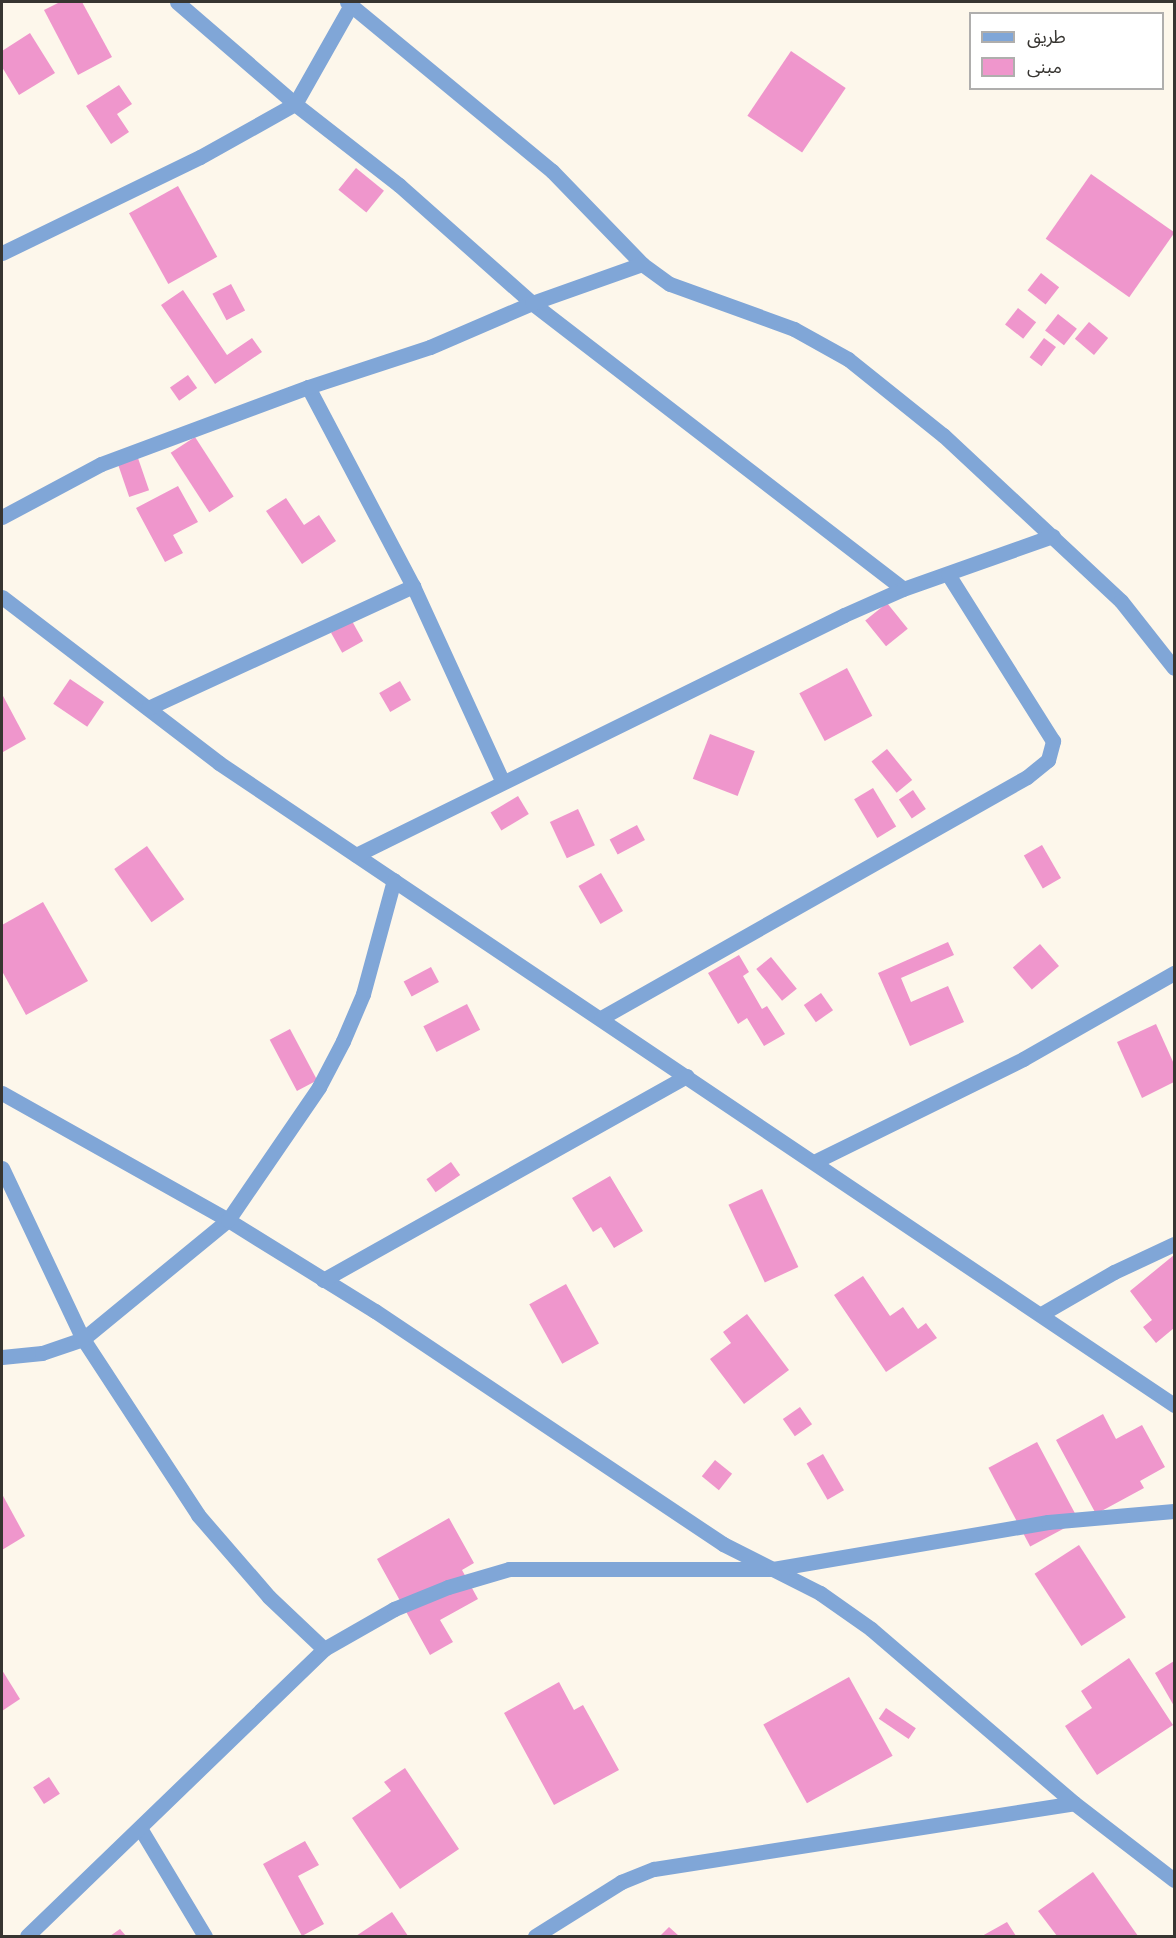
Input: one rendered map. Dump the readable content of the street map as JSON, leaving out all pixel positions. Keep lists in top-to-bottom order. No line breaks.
{"legend":["طريق","مبنى"]}
